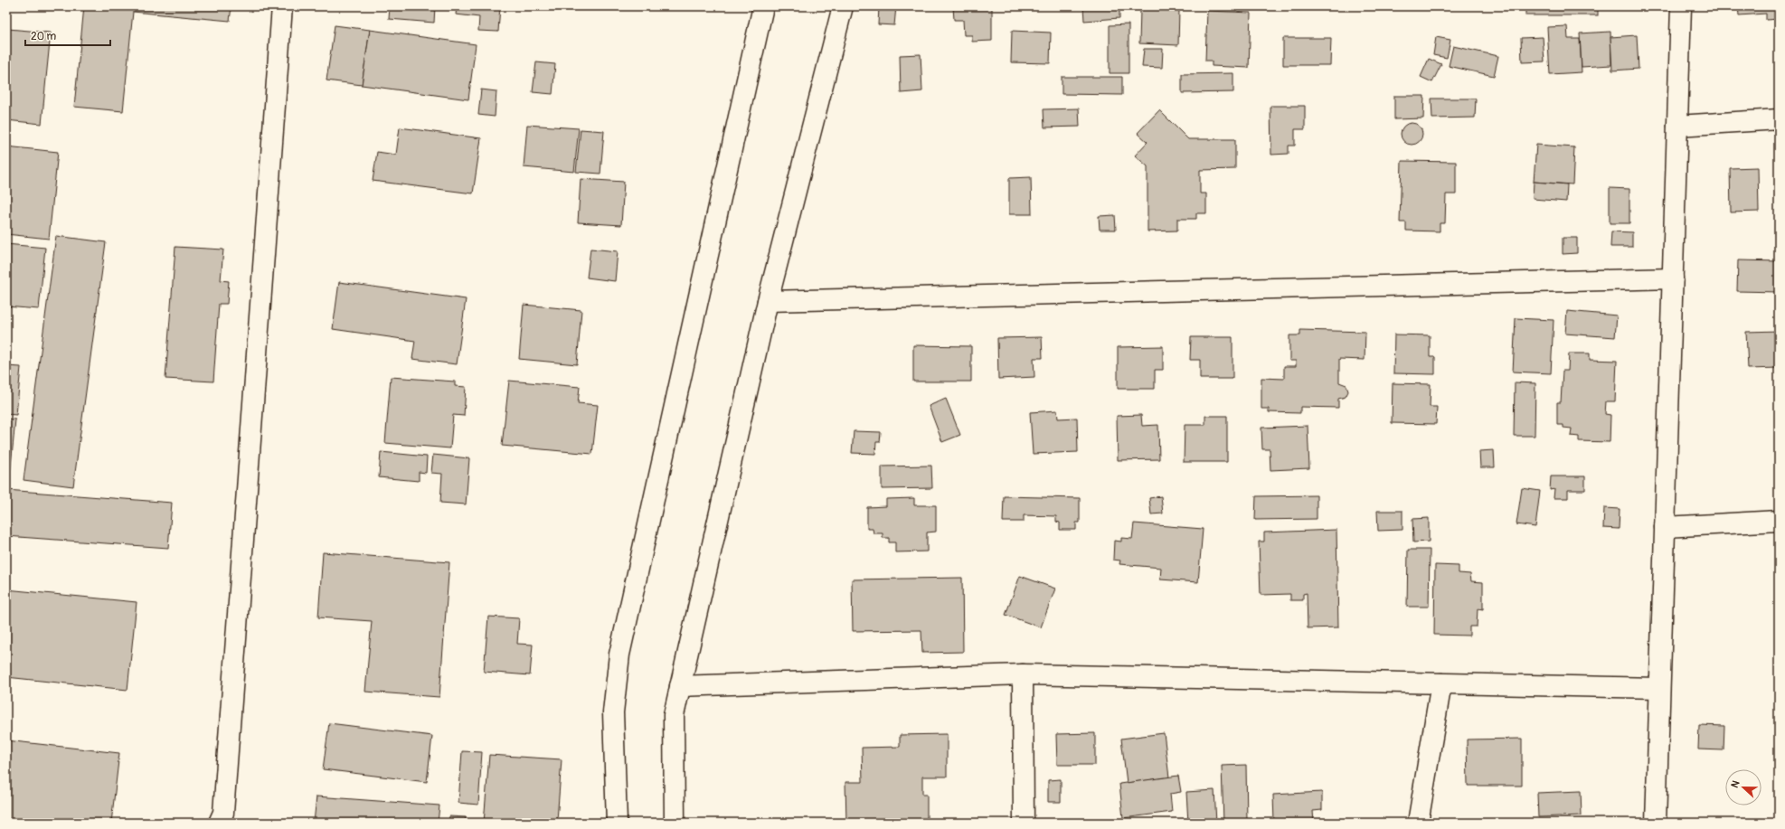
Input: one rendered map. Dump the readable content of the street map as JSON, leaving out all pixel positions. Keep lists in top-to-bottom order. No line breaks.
{"scale_bar":"20 m","north":"left"}
